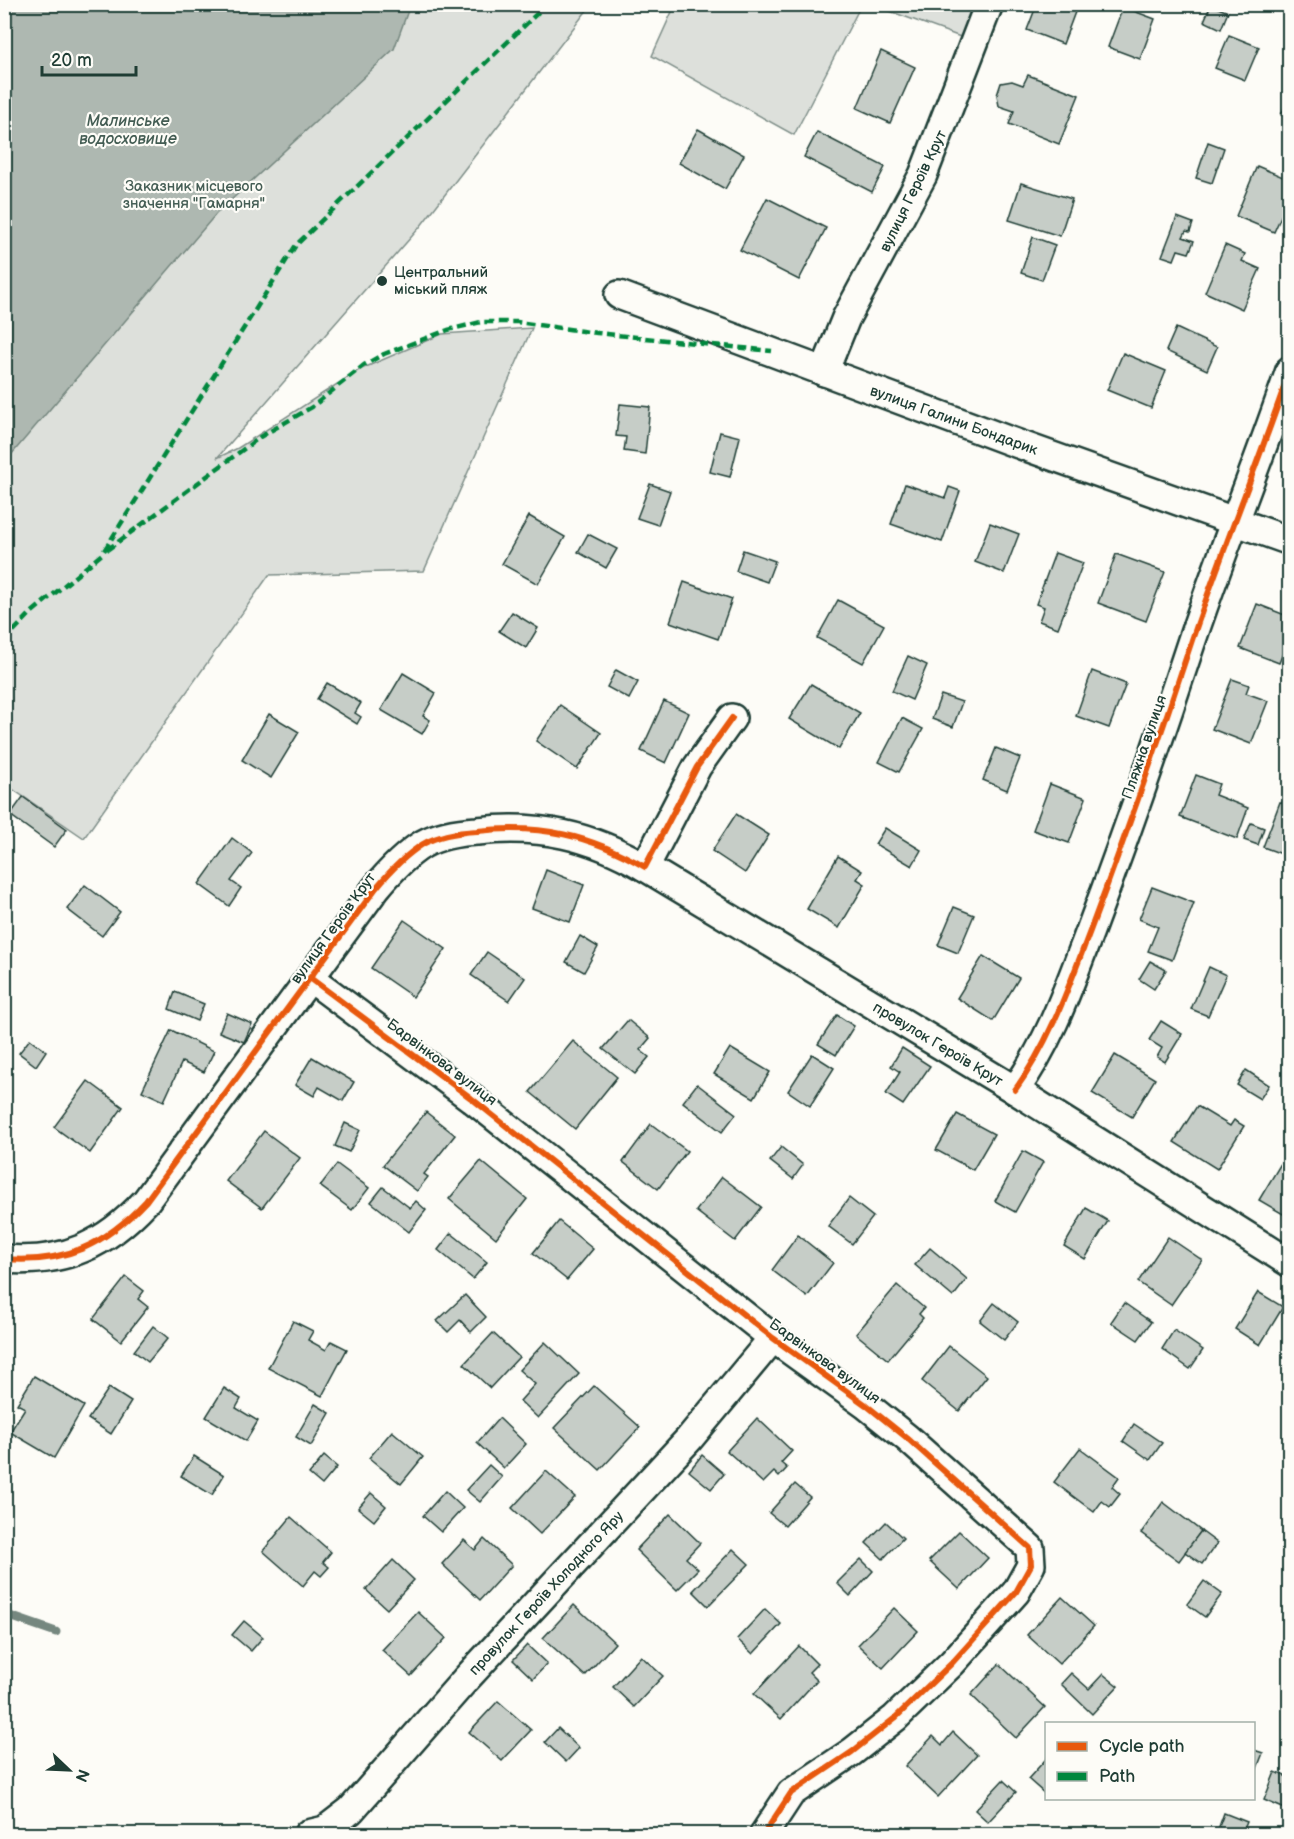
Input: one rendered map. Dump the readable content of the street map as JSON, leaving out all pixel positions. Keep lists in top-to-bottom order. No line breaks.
{"streets":{"street":["вулиця Героїв Крут","вулиця Галини Бондарик","Пляжна вулиця","провулок Героїв Крут","Барвінкова вулиця","провулок Героїв Холодного Яру"]},"crossings":[["вулиця Героїв Крут","вулиця Галини Бондарик"],["вулиця Героїв Крут","провулок Героїв Крут"],["вулиця Героїв Крут","Барвінкова вулиця"],["вулиця Галини Бондарик","Пляжна вулиця"],["Пляжна вулиця","провулок Героїв Крут"],["Барвінкова вулиця","провулок Героїв Холодного Яру"]],"water":["Малинське водосховище"],"parks":["Заказник місцевого значення \"Гамарня\""],"places":["Центральний міський пляж"],"legend":["Cycle path","Path"],"scale_bar":"20 m","north":"bottom right"}
